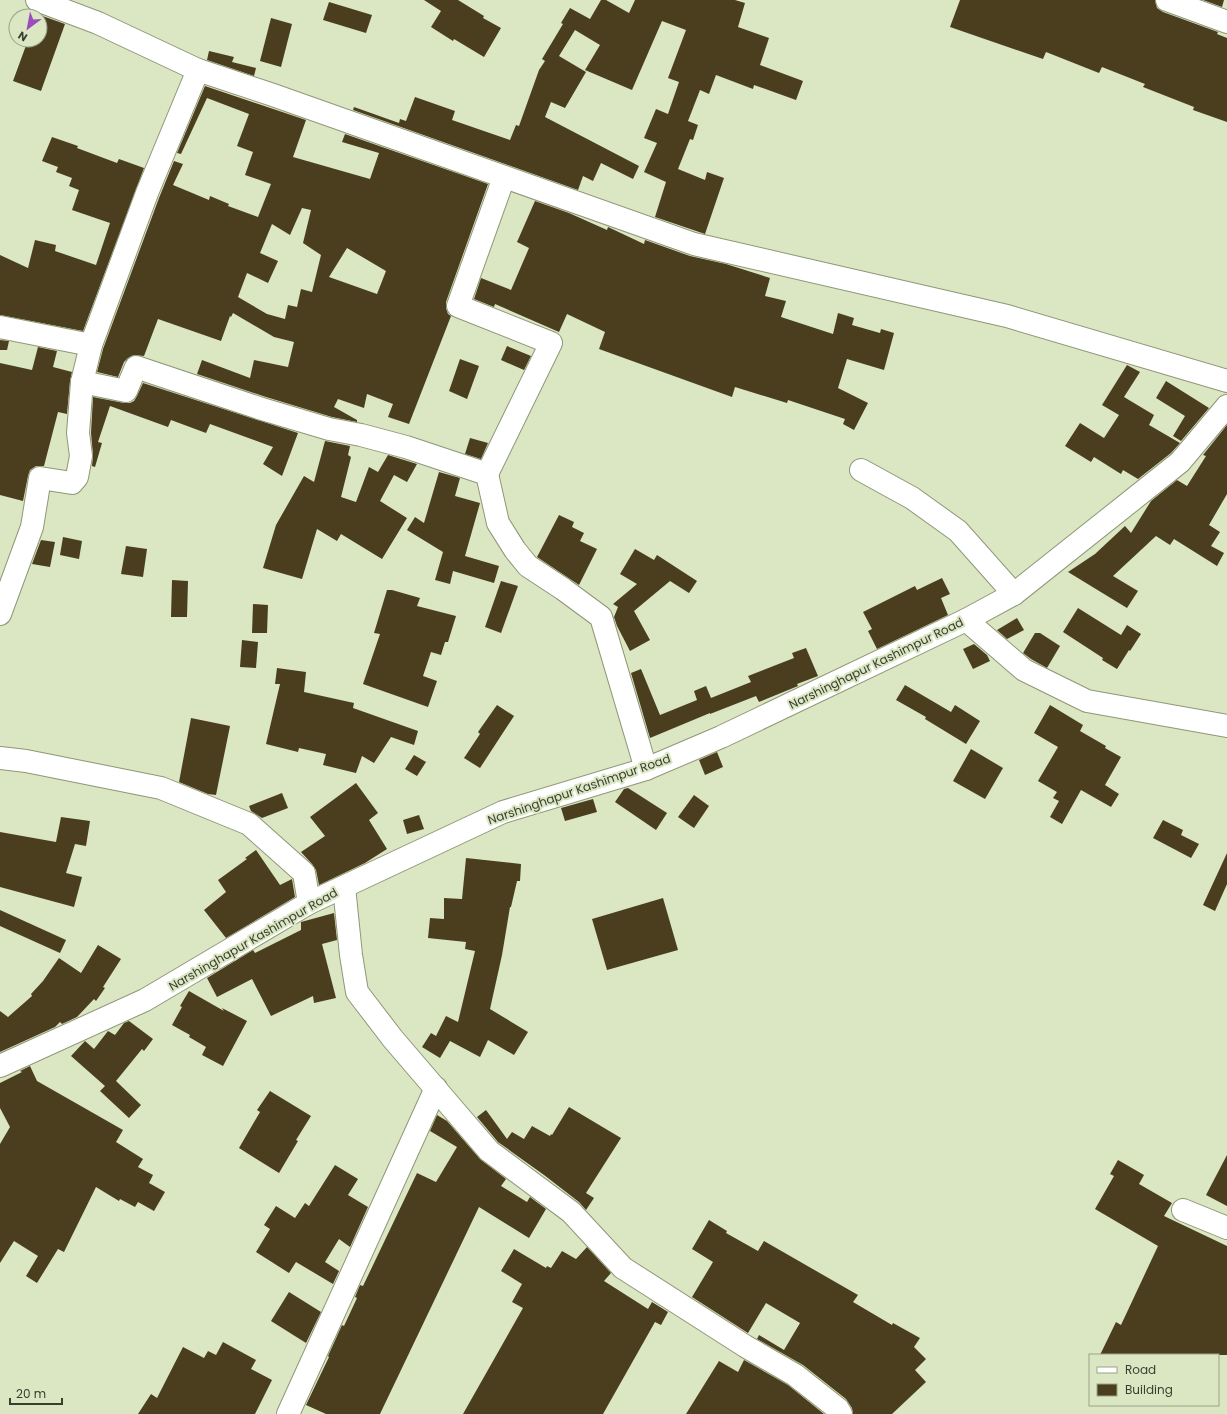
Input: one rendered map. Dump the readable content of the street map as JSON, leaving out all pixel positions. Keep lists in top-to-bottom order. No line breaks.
{"streets":{"street":["Narshinghapur Kashimpur Road"]},"legend":["Road","Building"],"scale_bar":"20 m","north":"bottom left"}
